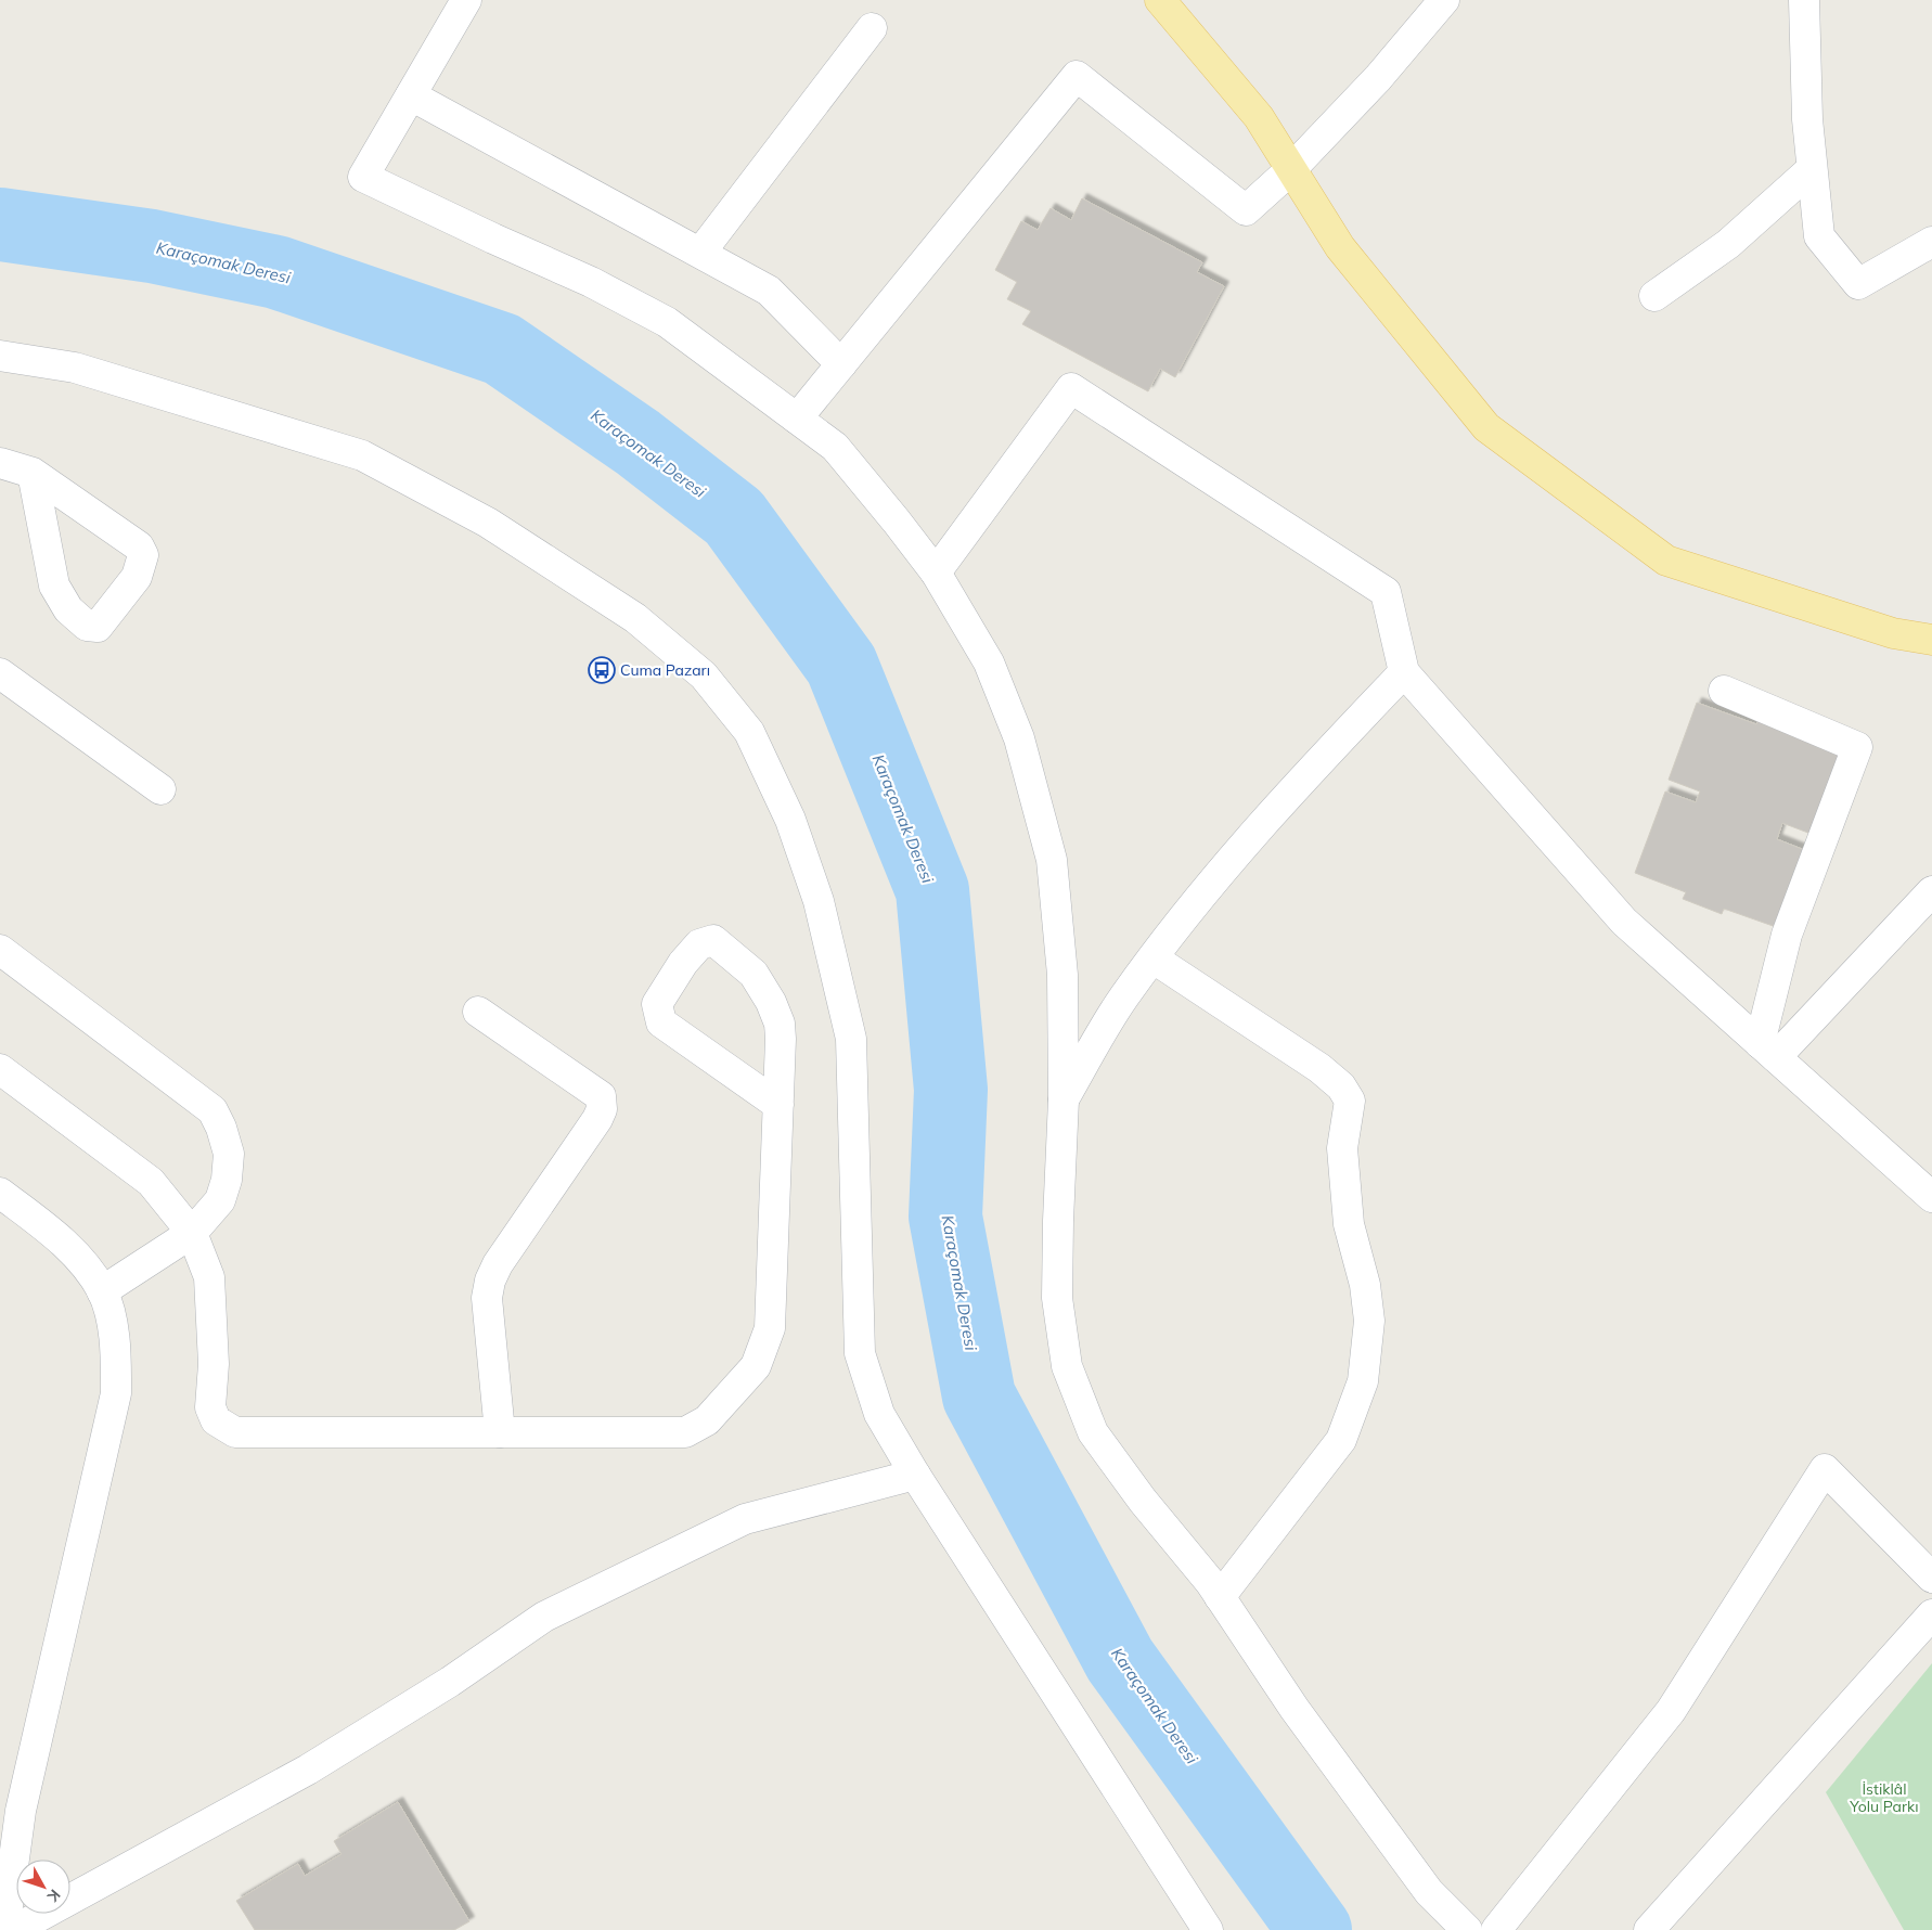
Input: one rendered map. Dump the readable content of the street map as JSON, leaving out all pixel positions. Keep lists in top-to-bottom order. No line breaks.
{"water":["Karaçomak Deresi"],"parks":["İstiklâl Yolu Parkı"],"places":{"bus stop":["Cuma Pazarı"]},"north":"bottom right"}
